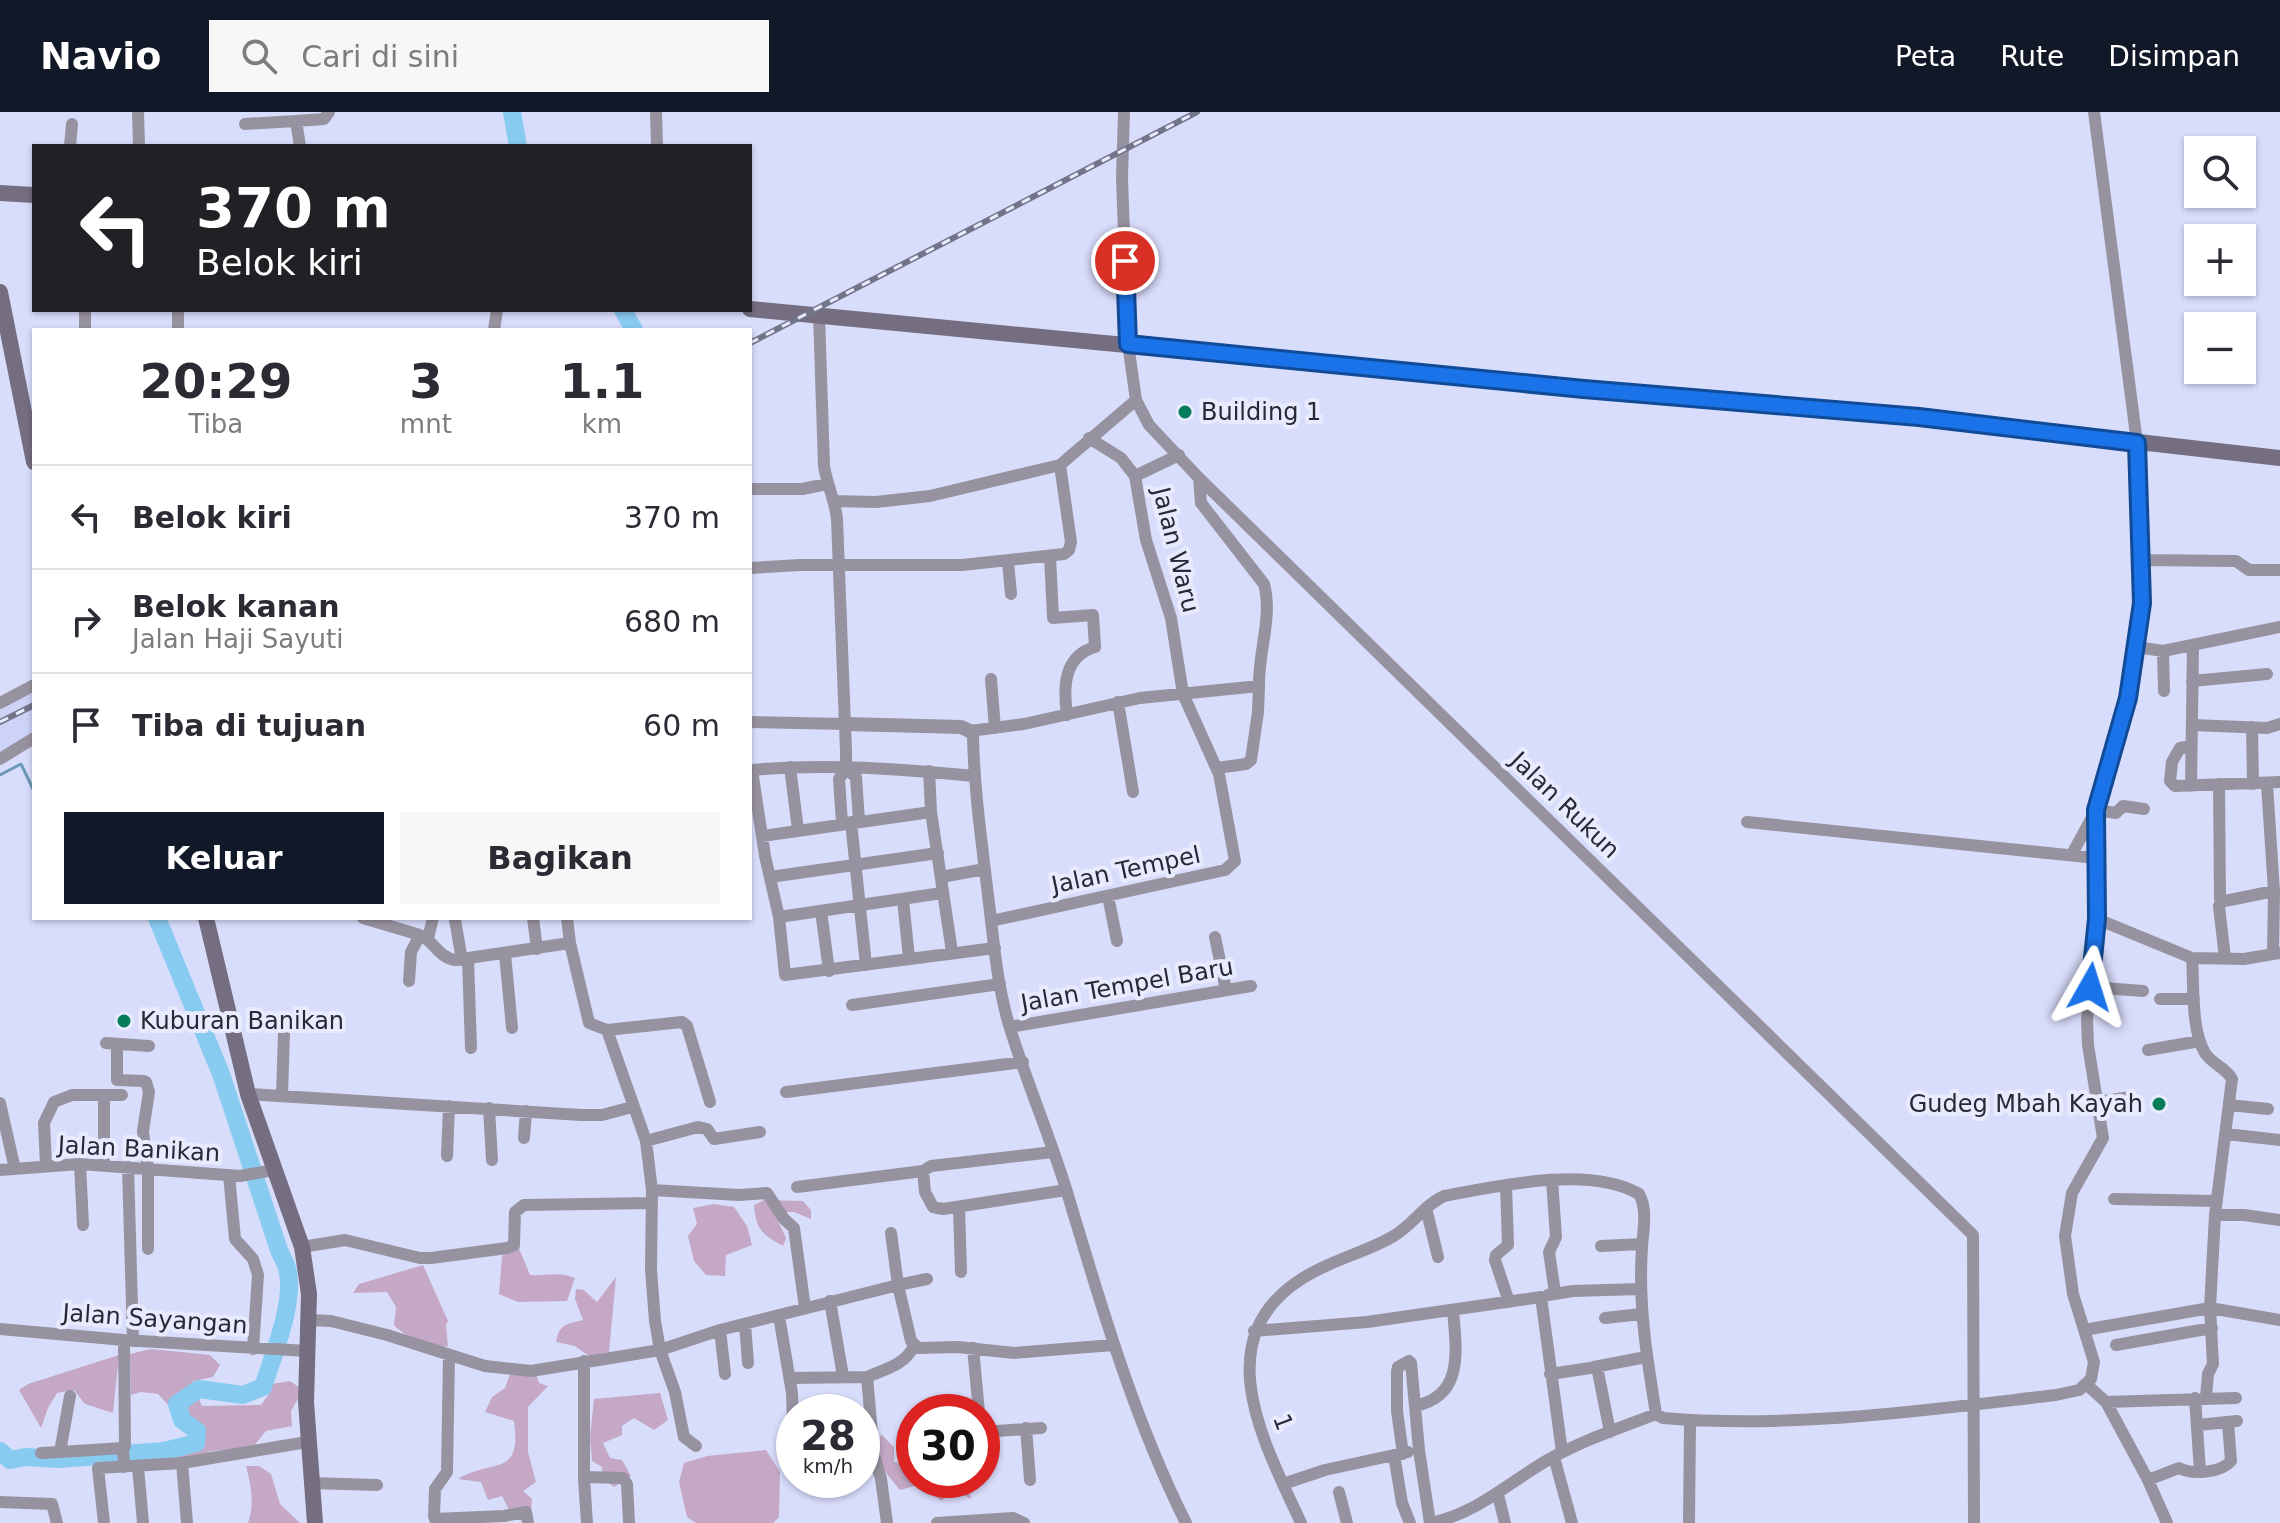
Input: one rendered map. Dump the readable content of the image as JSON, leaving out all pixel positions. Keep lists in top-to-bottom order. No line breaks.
{"streets":{"street":["Jalan Waru","Jalan Rukun","Jalan Tempel","Jalan Tempel Baru","Jalan Banikan","Jalan Sayangan","1"]},"crossings":[["Jalan Waru","Jalan Tempel"]],"places":["Building 1","Kuburan Banikan","Gudeg Mbah Kayah"],"page":{"header":"Navio","search":"Cari di sini","nav":["Peta","Rute","Disimpan"],"map_buttons":["+","−"],"turn":["370 m","Belok kiri"],"eta":["20:29","Tiba","3","mnt","1.1","km"],"list":[{"name":"Belok kiri","value":"370 m"},{"name":"Belok kanan","note":"Jalan Haji Sayuti","value":"680 m"},{"name":"Tiba di tujuan","value":"60 m"}],"buttons":["Keluar","Bagikan"],"speed":"28 km/h","limit":"30"}}
